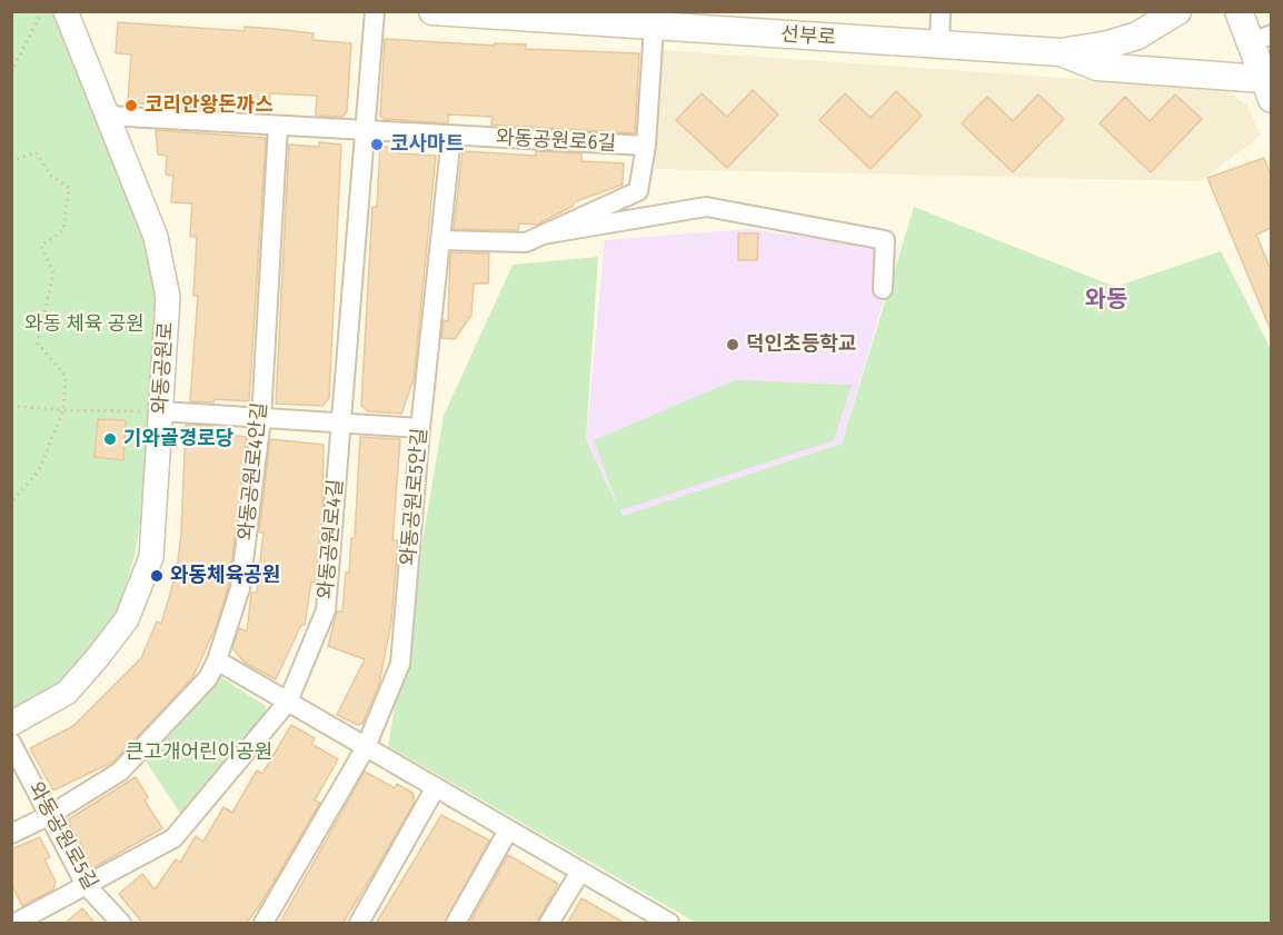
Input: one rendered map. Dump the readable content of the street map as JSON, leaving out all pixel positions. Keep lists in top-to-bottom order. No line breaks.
{"streets":{"main road":["선부로"],"street":["와동공원로6길","와동공원로","와동공원로4안길","와동공원로5안길","와동공원로4길","와동공원로5길"]},"crossings":[["와동공원로6길","와동공원로"],["와동공원로6길","와동공원로4안길"],["와동공원로6길","와동공원로5안길"],["와동공원로6길","와동공원로4길"],["와동공원로4안길","와동공원로5길"],["와동공원로4길","와동공원로5길"]],"districts":["와동"],"parks":["와동 체육 공원","큰고개어린이공원"],"places":["코리안왕돈까스","코사마트","덕인초등학교","기와골경로당","와동체육공원"]}
